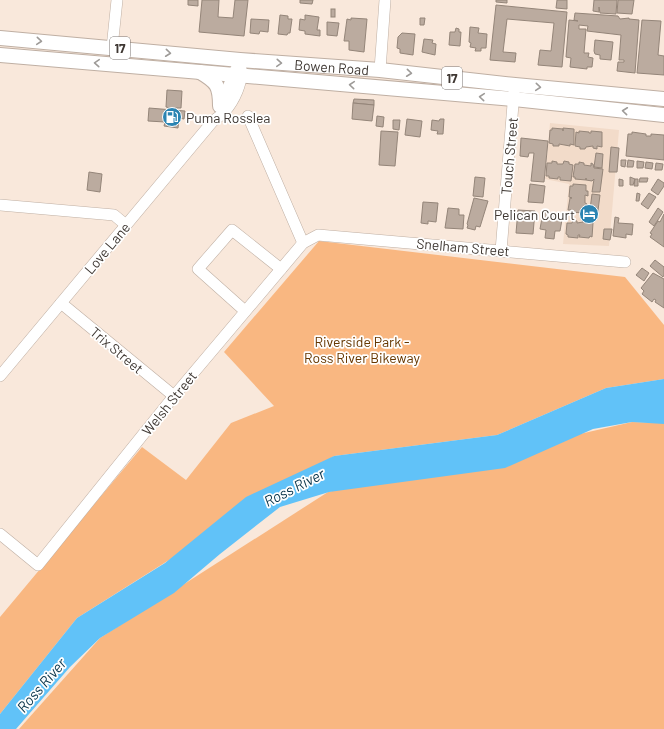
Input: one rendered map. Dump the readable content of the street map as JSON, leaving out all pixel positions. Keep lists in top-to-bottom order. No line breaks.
{"streets":{"main road":["17","Bowen Road"],"street":["Touch Street","Snelham Street","Love Lane","Trix Street","Welsh Street"]},"crossings":[["Bowen Road","Touch Street"],["Bowen Road","Love Lane"],["Touch Street","Snelham Street"],["Snelham Street","Welsh Street"],["Love Lane","Trix Street"],["Trix Street","Welsh Street"]],"water":["Ross River"],"parks":["Riverside Park - Ross River Bikeway"],"places":{"fuel station":["Puma Rosslea"],"hotel":["Pelican Court"]}}
